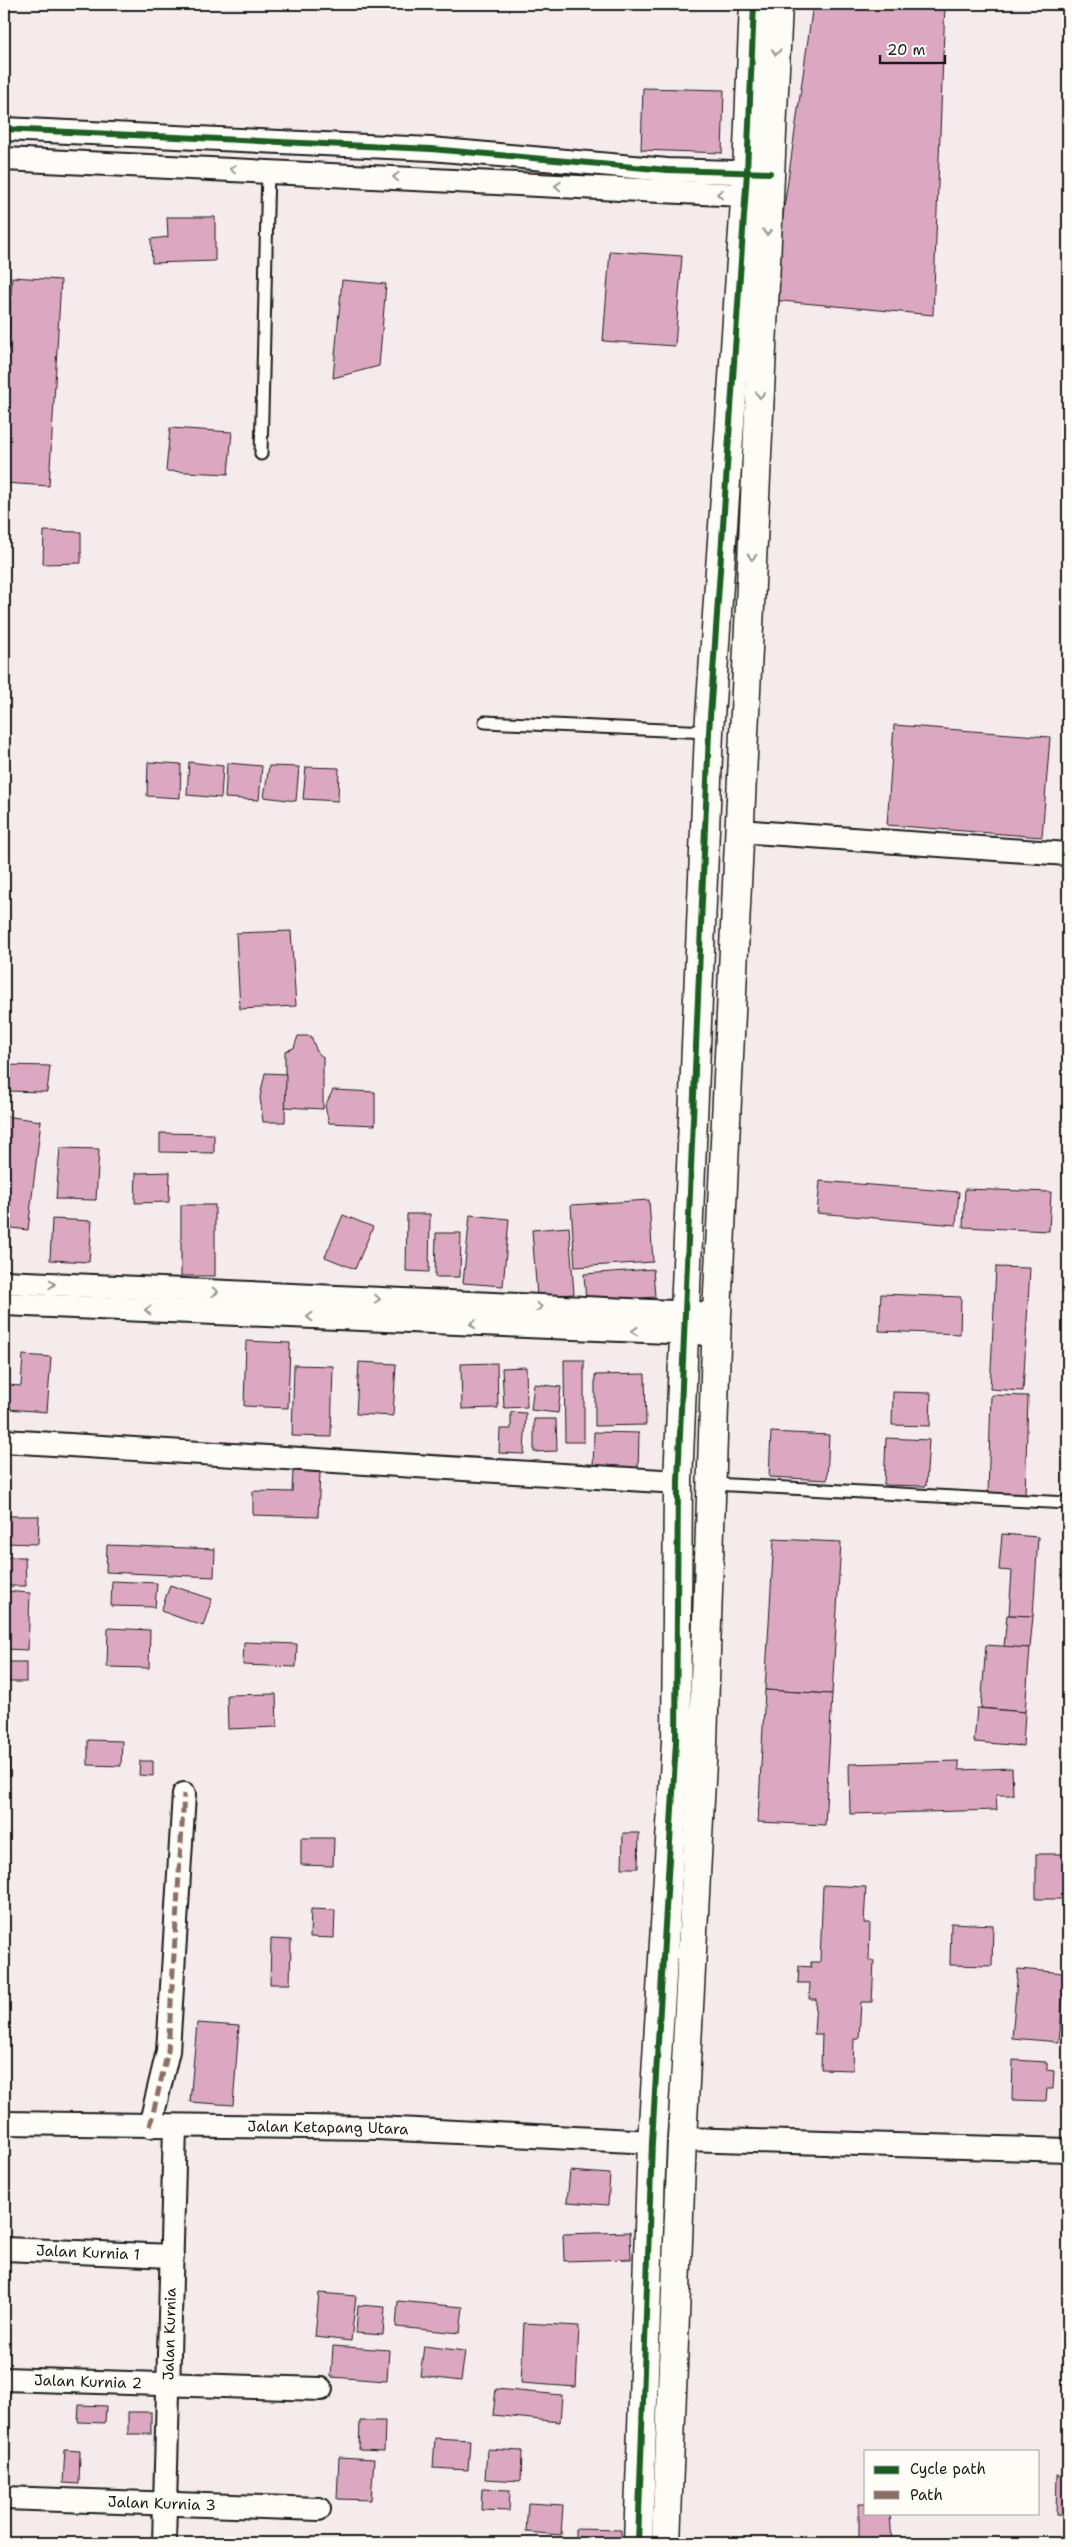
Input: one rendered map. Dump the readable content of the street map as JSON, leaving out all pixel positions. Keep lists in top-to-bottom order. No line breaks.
{"streets":{"street":["Jalan Ketapang Utara","Jalan Kurnia 1","Jalan Kurnia","Jalan Kurnia 2","Jalan Kurnia 3"]},"crossings":[["Jalan Ketapang Utara","Jalan Kurnia"],["Jalan Kurnia 1","Jalan Kurnia"],["Jalan Kurnia","Jalan Kurnia 2"],["Jalan Kurnia","Jalan Kurnia 3"]],"legend":["Cycle path","Path"],"scale_bar":"20 m"}
